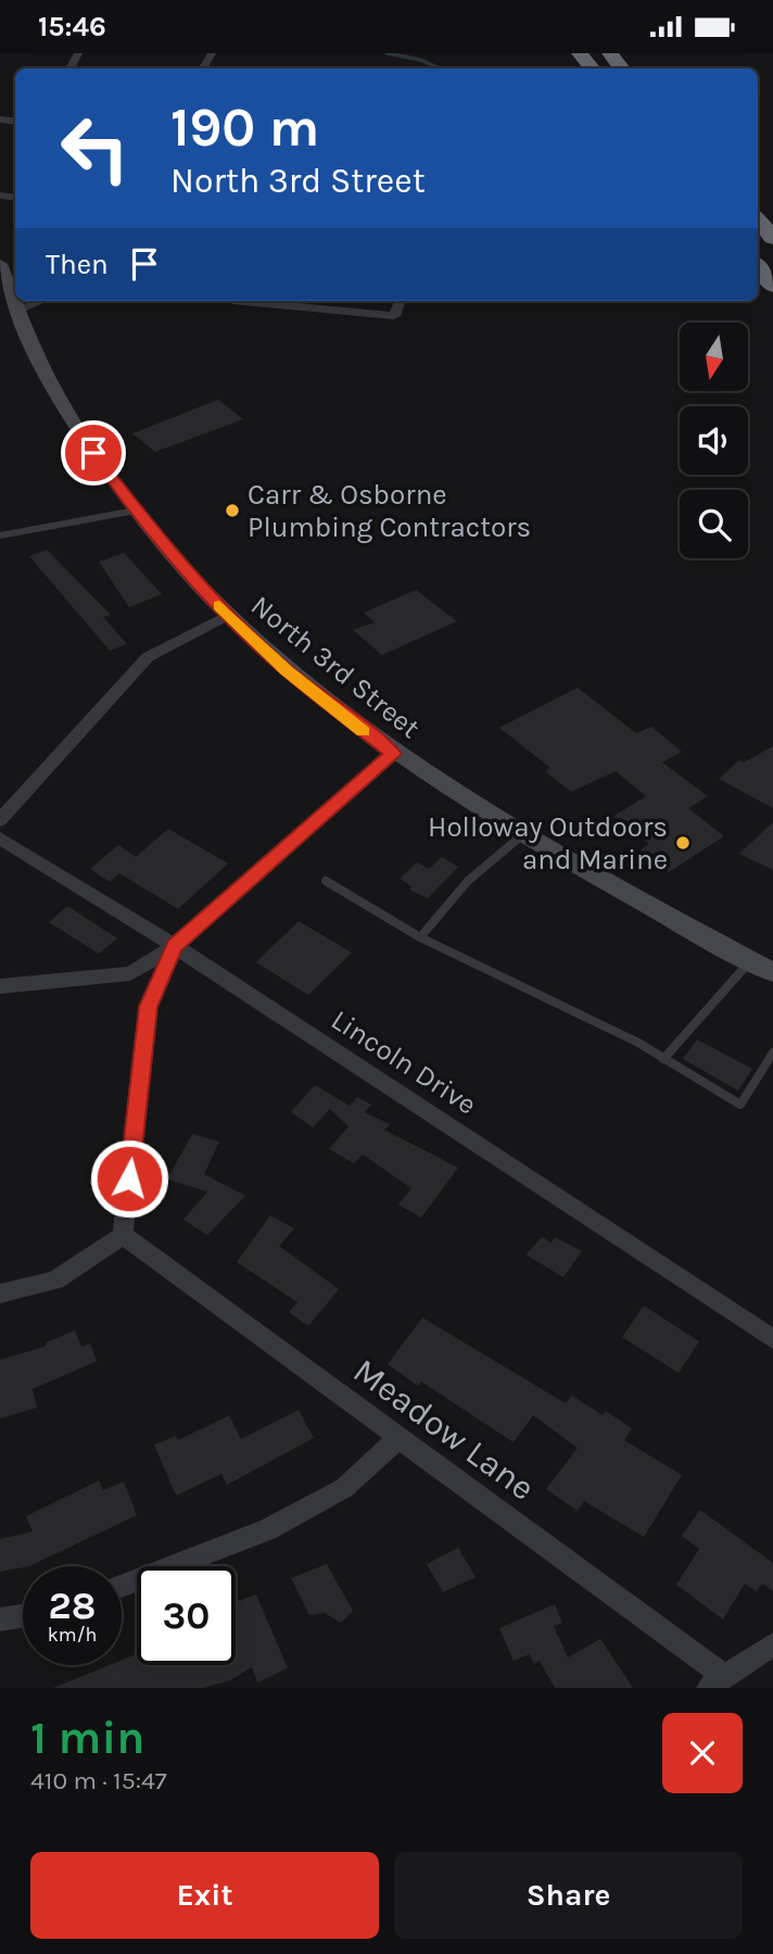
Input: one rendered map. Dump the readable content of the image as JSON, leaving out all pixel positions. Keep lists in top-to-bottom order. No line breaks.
{"streets":{"main road":["North 3rd Street"],"street":["Lincoln Drive","Meadow Lane"]},"places":["Carr & Osborne Plumbing Contractors","Holloway Outdoors and Marine"],"north":"bottom","page":{"status":"15:46","turn":["190 m","North 3rd Street"],"then":"Then","speed":"28 km/h","limit":"30","heading":["1 min","410 m · 15:47"],"buttons":["Exit","Share"]}}
